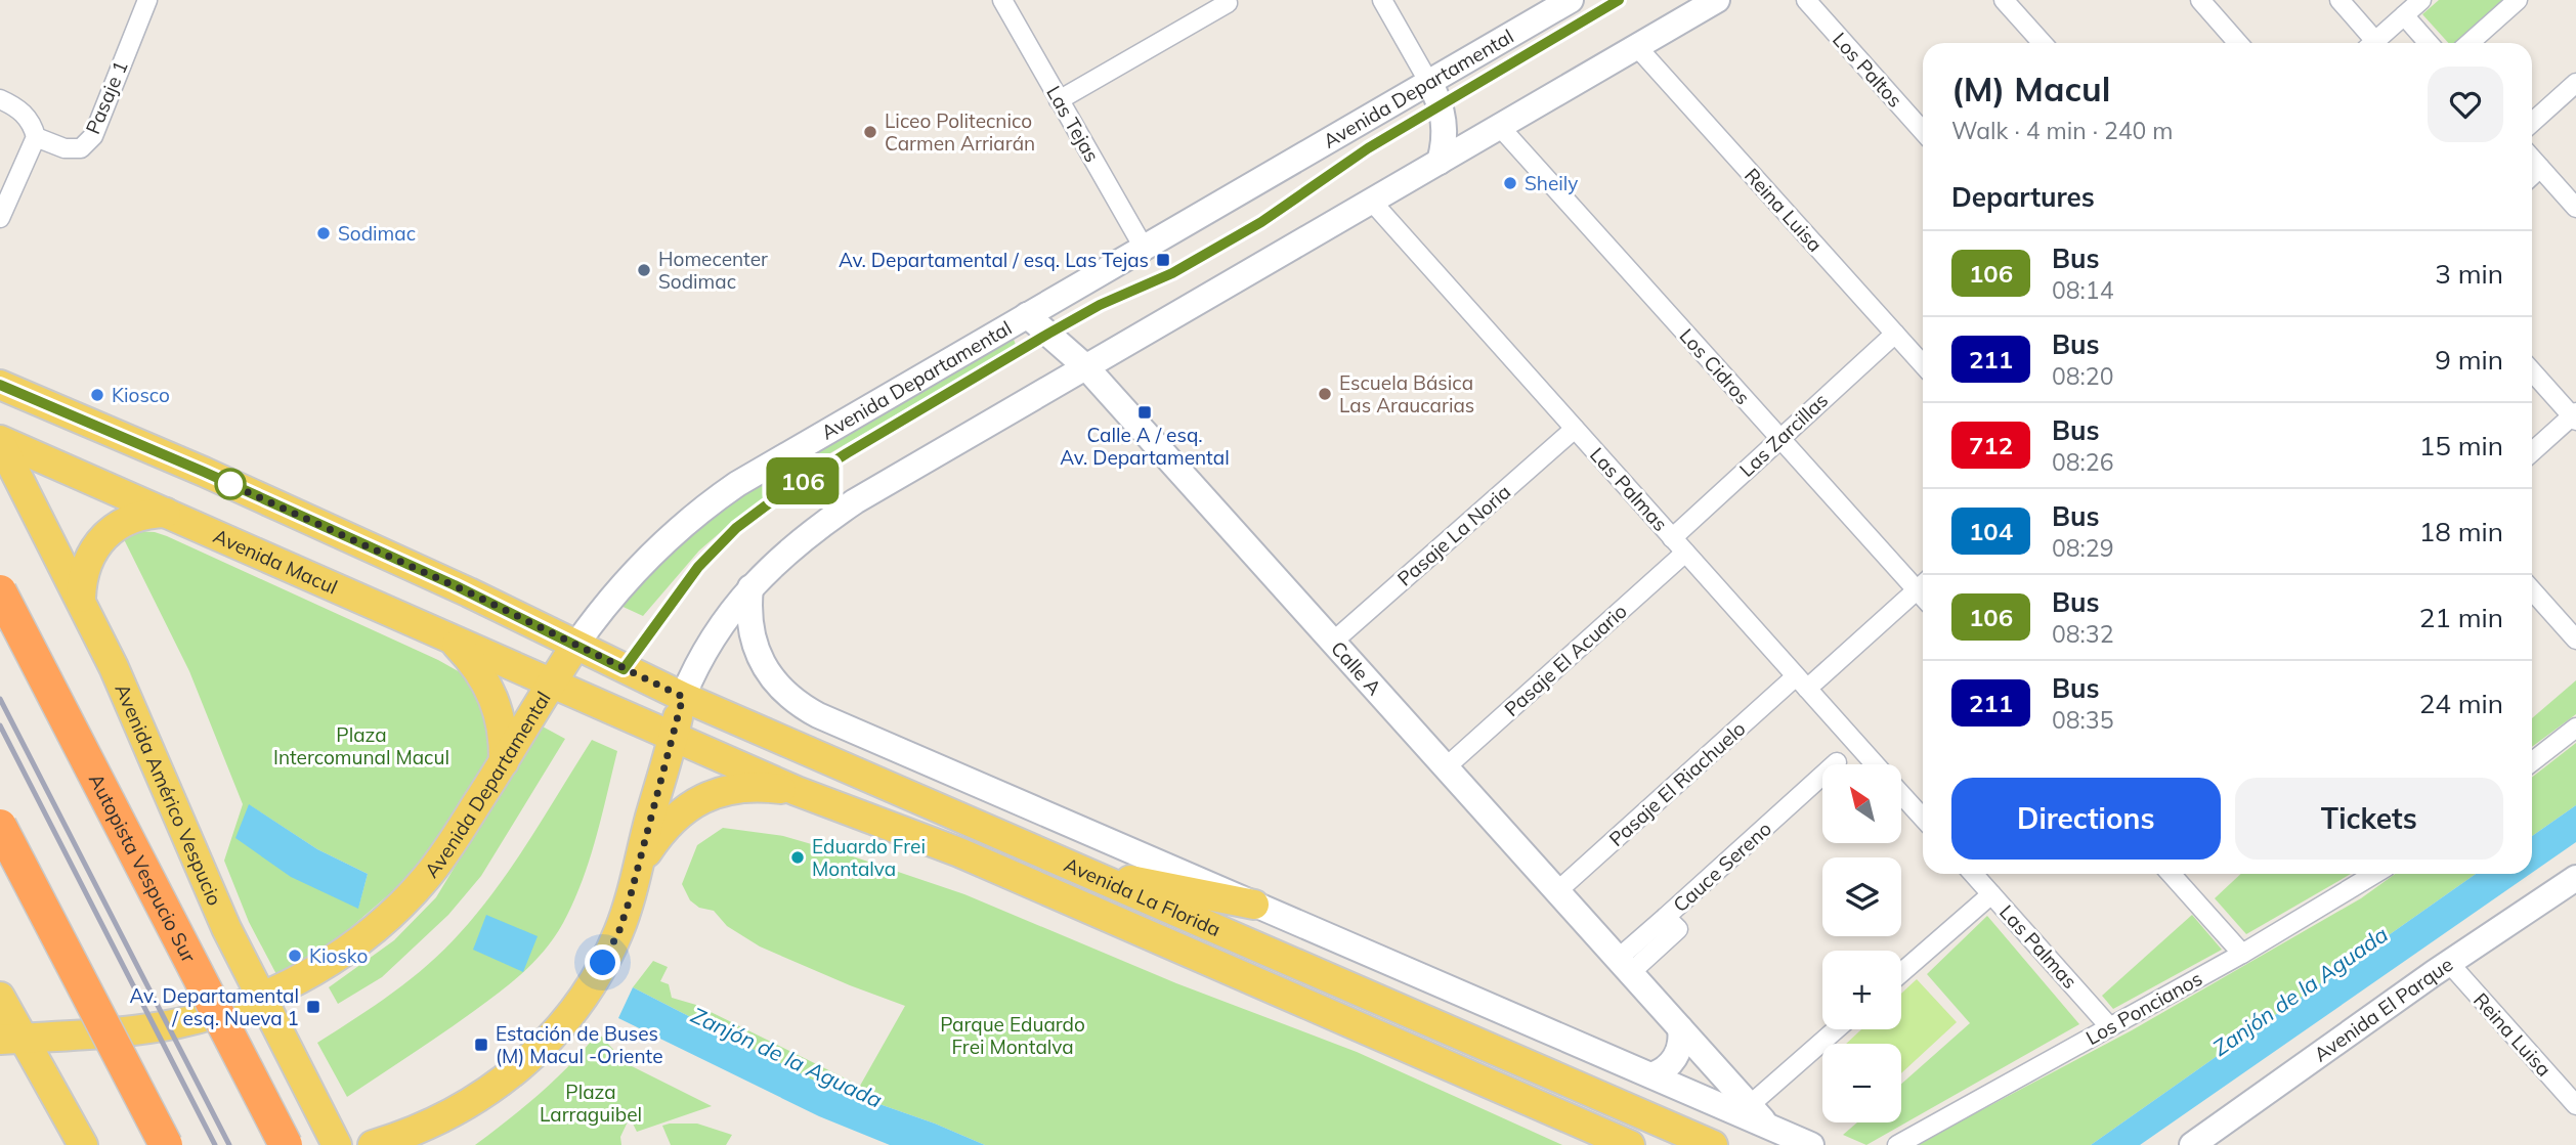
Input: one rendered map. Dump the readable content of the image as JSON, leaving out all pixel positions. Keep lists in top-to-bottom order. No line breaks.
{"streets":{"highway":["Autopista Vespucio Sur"],"main road":["Avenida Departamental","Avenida Macul","Avenida Américo Vespucio","Avenida La Florida"],"street":["Los Paltos","Pasaje 1","Las Tejas","Reina Luisa","Los Cidros","Las Zarcillas","Las Palmas","Pasaje La Noria","Pasaje El Acuario","Calle A","Pasaje El Riachuelo","Cauce Sereno","Los Poncianos","Avenida El Parque"]},"crossings":[["Avenida Departamental","Las Tejas"],["Avenida Departamental","Avenida Macul"],["Avenida Departamental","Calle A"],["Avenida Departamental","Avenida Américo Vespucio"],["Avenida Departamental","Avenida La Florida"],["Reina Luisa","Las Zarcillas"],["Reina Luisa","Avenida El Parque"],["Los Cidros","Las Zarcillas"],["Los Cidros","Pasaje El Riachuelo"],["Las Zarcillas","Las Palmas"],["Las Palmas","Pasaje La Noria"],["Las Palmas","Pasaje El Acuario"],["Las Palmas","Pasaje El Riachuelo"],["Las Palmas","Los Poncianos"],["Pasaje La Noria","Calle A"],["Avenida Macul","Avenida Américo Vespucio"],["Avenida Macul","Avenida La Florida"],["Pasaje El Acuario","Calle A"],["Calle A","Pasaje El Riachuelo"],["Calle A","Cauce Sereno"],["Calle A","Avenida La Florida"]],"water":["Zanjón de la Aguada"],"parks":["Plaza Intercomunal Macul","Parque Eduardo Frei Montalva","Plaza Larraguibel"],"places":{"other":["Liceo Politecnico Carmen Arriarán","Sheily","Sodimac","Homecenter Sodimac","Escuela Básica Las Araucarias","Kiosco","Eduardo Frei Montalva","Kiosko"],"transit":["Av. Departamental / esq. Las Tejas","Calle A / esq. Av. Departamental","Av. Departamental / esq. Nueva 1","Estación de Buses (M) Macul -Oriente"]},"lines":["bus line 106"],"north":"top left","page":{"on_map":"106","heading":[["(M) Macul","Walk · 4 min · 240 m"],"Departures"],"list":[{"mark":"106","name":"Bus","note":"08:14","value":"3 min"},{"mark":"211","name":"Bus","note":"08:20","value":"9 min"},{"mark":"712","name":"Bus","note":"08:26","value":"15 min"},{"mark":"104","name":"Bus","note":"08:29","value":"18 min"},{"mark":"106","name":"Bus","note":"08:32","value":"21 min"},{"mark":"211","name":"Bus","note":"08:35","value":"24 min"}],"buttons":["Directions","Tickets"],"map_buttons":["+","−"]}}
